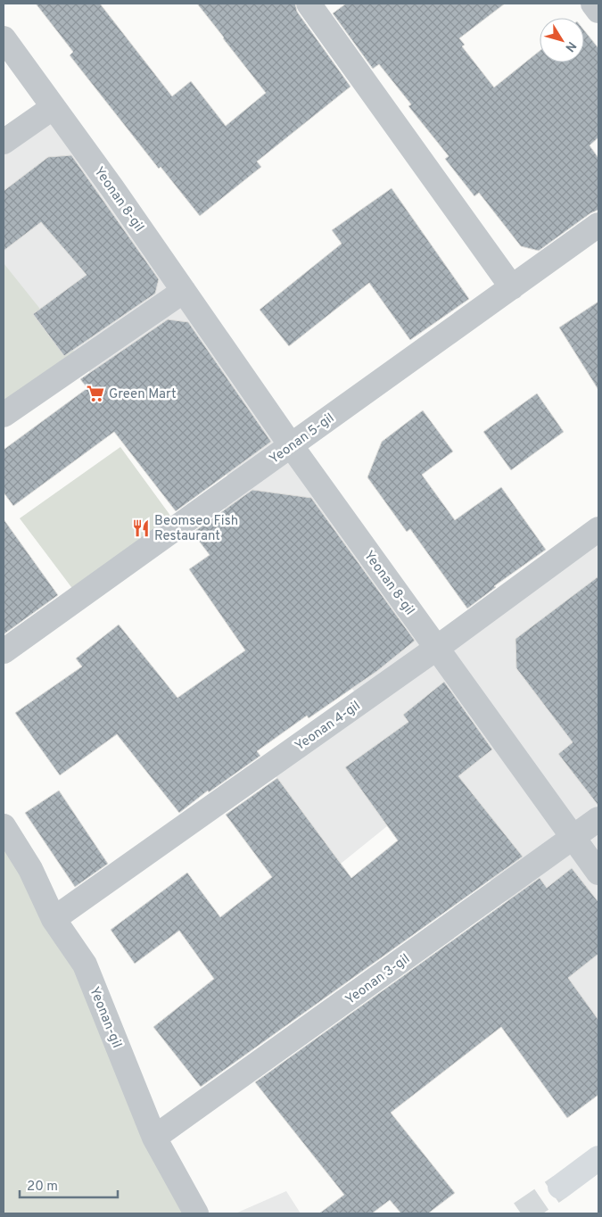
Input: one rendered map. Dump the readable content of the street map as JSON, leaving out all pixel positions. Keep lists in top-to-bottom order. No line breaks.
{"streets":{"lane":["Yeonan 8-gil","Yeonan 5-gil","Yeonan 4-gil","Yeonan 3-gil","Yeonan-gil"]},"crossings":[["Yeonan 8-gil","Yeonan 5-gil"],["Yeonan 8-gil","Yeonan 4-gil"],["Yeonan 8-gil","Yeonan 3-gil"],["Yeonan 4-gil","Yeonan-gil"],["Yeonan 3-gil","Yeonan-gil"]],"places":{"supermarket":["Green Mart"],"restaurant":["Beomseo Fish Restaurant"]},"scale_bar":"20 m","north":"bottom right"}
